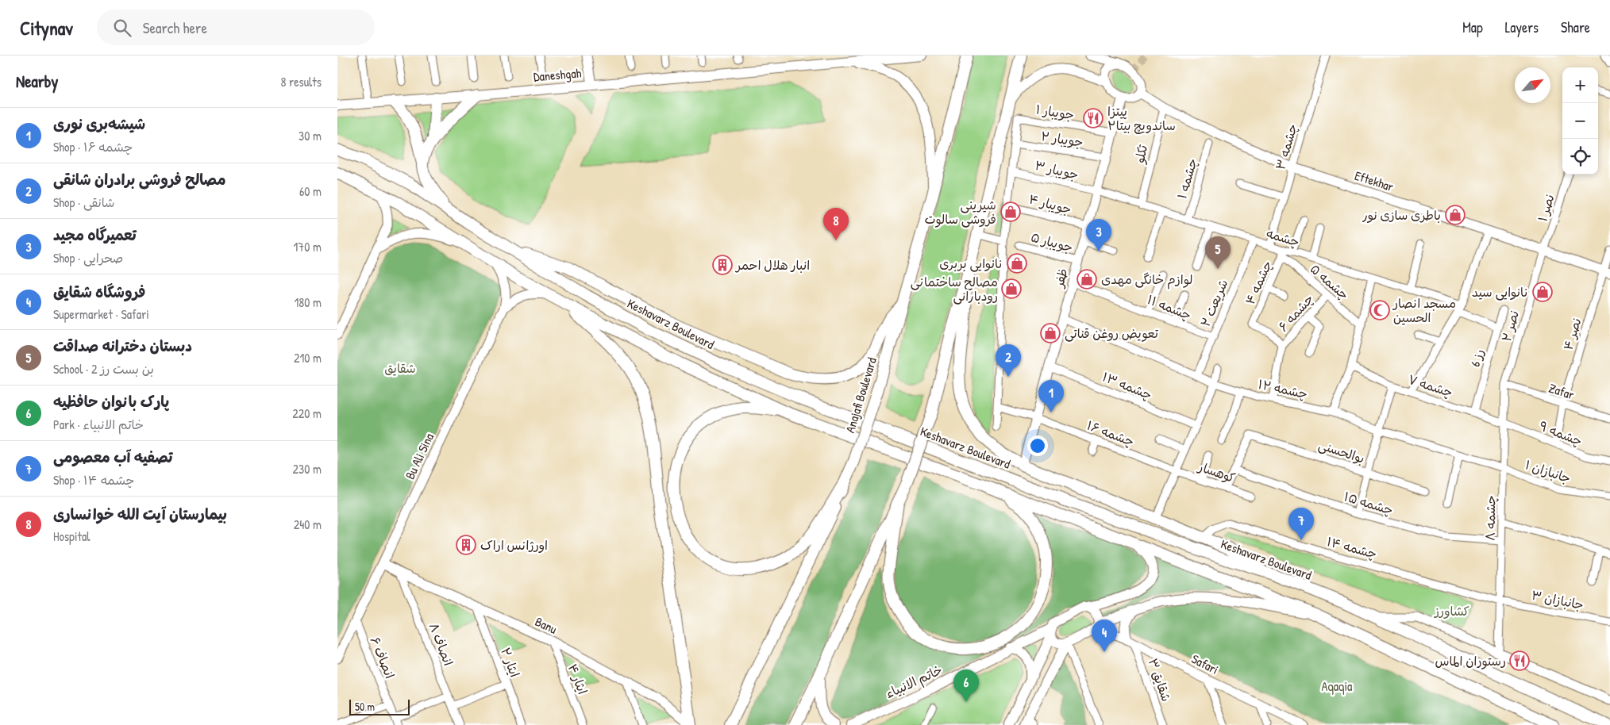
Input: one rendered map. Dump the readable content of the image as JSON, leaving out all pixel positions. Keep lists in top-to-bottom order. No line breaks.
{"streets":{"main road":["Daneshgah","Keshavarz Boulevard","Anajafi Boulevard","خاتم الانبیاء"],"street":["جویبار ۱","جویبار ۲","چشمه ۳","تکلو","جویبار ۳","چشمه ۱","Eftekhar","جویبار ۴","نصر ۱","چشمه","جویبار ۵","ظفر","چشمه ۵","چشمه ۴","شریعت ۲","چشمه ۱۱","چشمه ۶","نصر ۲","نصر ۴","رز 6","چشمه ۱۳","چشمه ۷","چشمه ۱۲","Zafar","چشمه ۱۶","چشمه ۹","بوالحسنی","Bu Ali Sina","جانبازان ۱","کوهسار","چشمه ۱۵","چشمه ۸","چشمه ۱۴","جانبازان ۳","Banu","انصاف ۸","انصاف ۶","ایثار ۲","Safari","ایثار ۴","شقایق ۳"]},"crossings":[["جویبار ۱","جویبار ۲"],["جویبار ۱","ظفر"],["جویبار ۲","ظفر"],["چشمه ۳","Eftekhar"],["چشمه ۳","چشمه"],["تکلو","Eftekhar"],["تکلو","چشمه"],["جویبار ۳","چشمه"],["جویبار ۳","ظفر"],["چشمه ۱","چشمه"],["Eftekhar","نصر ۱"],["Eftekhar","ظفر"],["Eftekhar","نصر ۲"],["Eftekhar","نصر ۴"],["جویبار ۴","ظفر"],["نصر ۱","نصر ۲"],["چشمه","ظفر"],["چشمه","چشمه ۵"],["چشمه","چشمه ۴"],["چشمه","شریعت ۲"],["چشمه","رز 6"],["جویبار ۵","ظفر"],["ظفر","چشمه ۱۱"],["ظفر","چشمه ۱۳"],["ظفر","چشمه ۱۲"],["ظفر","چشمه ۱۶"],["چشمه ۵","چشمه ۴"],["چشمه ۵","چشمه ۶"],["چشمه ۴","چشمه ۶"],["شریعت ۲","چشمه ۱۱"],["شریعت ۲","چشمه ۱۲"],["نصر ۲","Zafar"],["نصر ۲","چشمه ۸"],["نصر ۴","Zafar"],["نصر ۴","چشمه ۹"],["رز 6","چشمه ۷"],["چشمه ۷","چشمه ۹"],["چشمه ۷","چشمه ۸"],["چشمه ۱۲","جانبازان ۱"],["چشمه ۱۲","چشمه ۸"],["Zafar","چشمه ۸"],["چشمه ۱۶","کوهسار"],["چشمه ۹","چشمه ۸"],["بوالحسنی","چشمه ۱۵"],["Bu Ali Sina","Banu"],["Bu Ali Sina","انصاف ۶"],["جانبازان ۱","چشمه ۸"],["چشمه ۱۵","چشمه ۸"],["چشمه ۸","چشمه ۱۴"],["چشمه ۸","جانبازان ۳"],["چشمه ۱۴","جانبازان ۳"],["Banu","انصاف ۸"],["Banu","ایثار ۲"],["Banu","ایثار ۴"],["Safari","شقایق ۳"]],"parks":["شقایق","کشاورز","Aqaqia"],"places":{"restaurant":["پیتزا ساندویچ بیتا۲","رستوران الماس"],"shop":["شیرینی فروشی سالوت","باطری سازی نور","نانوایی بربری","لوازم خانگی مهدی","مصالح ساختمانی رودبارانی","نانوایی‌ سید","تعویض روغن قناتی"],"building":["انبار هلال احمر","اورژانس اراک"],"mosque":["مسجد انصار الحسین"]},"scale_bar":"50 m","north":"top right","page":{"header":"Citynav","search":"Search here","nav":["Map","Layers","Share"],"heading":["Nearby","8 results"],"map_buttons":["+","−"],"list":[{"mark":"1","name":"شیشه‌بری نوری","note":"Shop · چشمه ۱۶","value":"30 m"},{"mark":"2","name":"مصالح فروشی برادران شانقی","note":"Shop · شانقی","value":"60 m"},{"mark":"3","name":"تعمیرگاه مجید","note":"Shop · صحرایی","value":"170 m"},{"mark":"4","name":"فروشگاه شقایق","note":"Supermarket · Safari","value":"180 m"},{"mark":"5","name":"دبستان دخترانه صداقت","note":"School · بن بست رز 2","value":"210 m"},{"mark":"6","name":"پارک بانوان حافظیه","note":"Park · خاتم الانبیاء","value":"220 m"},{"mark":"7","name":"تصفیه آب معصومی","note":"Shop · چشمه ۱۴","value":"230 m"},{"mark":"8","name":"بیمارستان آیت الله خوانساری","note":"Hospital","value":"240 m"}],"pins":["8","3","5","2","1","7","4","6"],"scale":"50 m"}}
